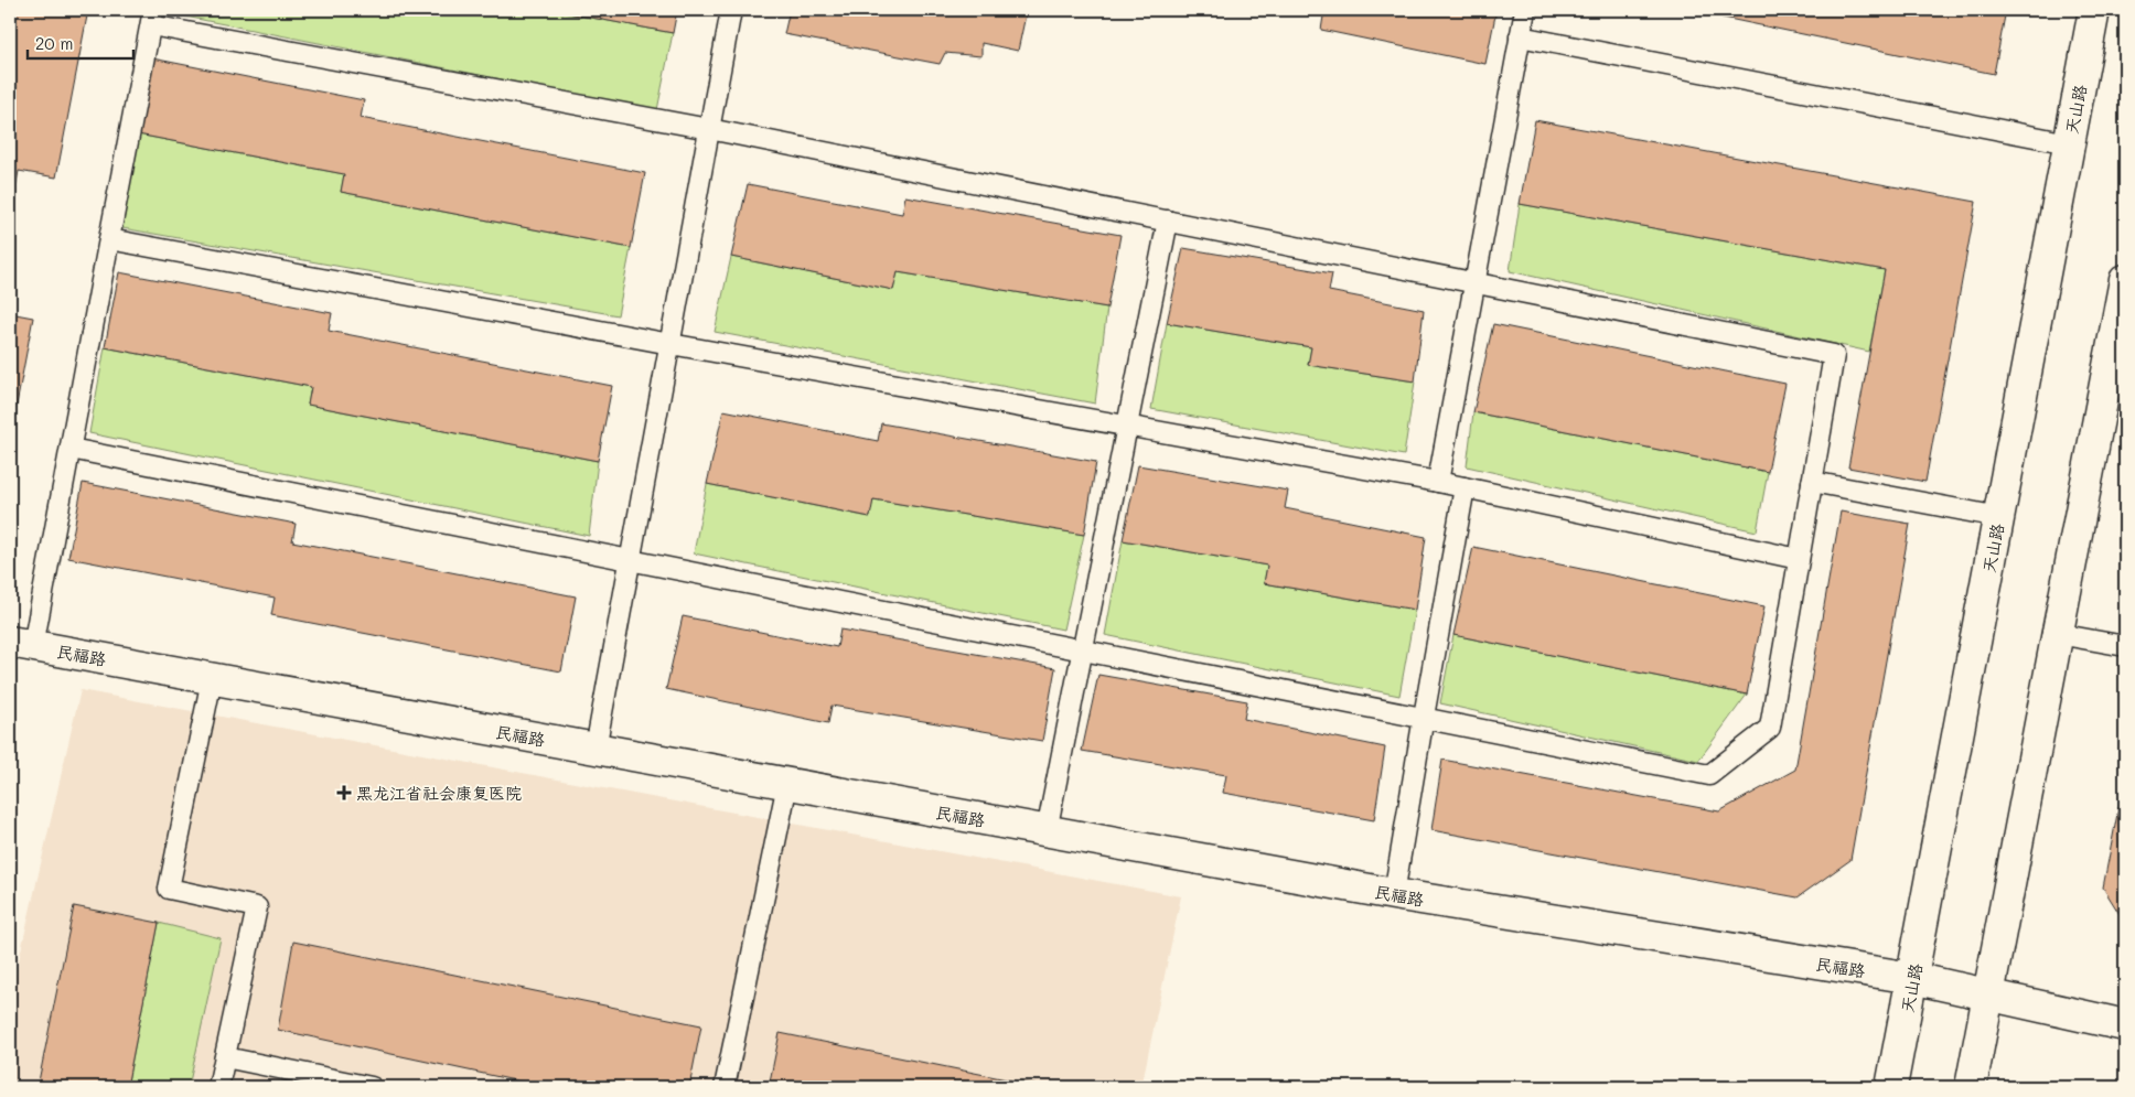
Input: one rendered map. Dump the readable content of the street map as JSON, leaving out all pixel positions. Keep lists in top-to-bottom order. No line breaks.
{"streets":{"street":["天山路","民福路"]},"crossings":[["天山路","民福路"]],"places":{"health":["黑龙江省社会康复医院"]},"scale_bar":"20 m"}
